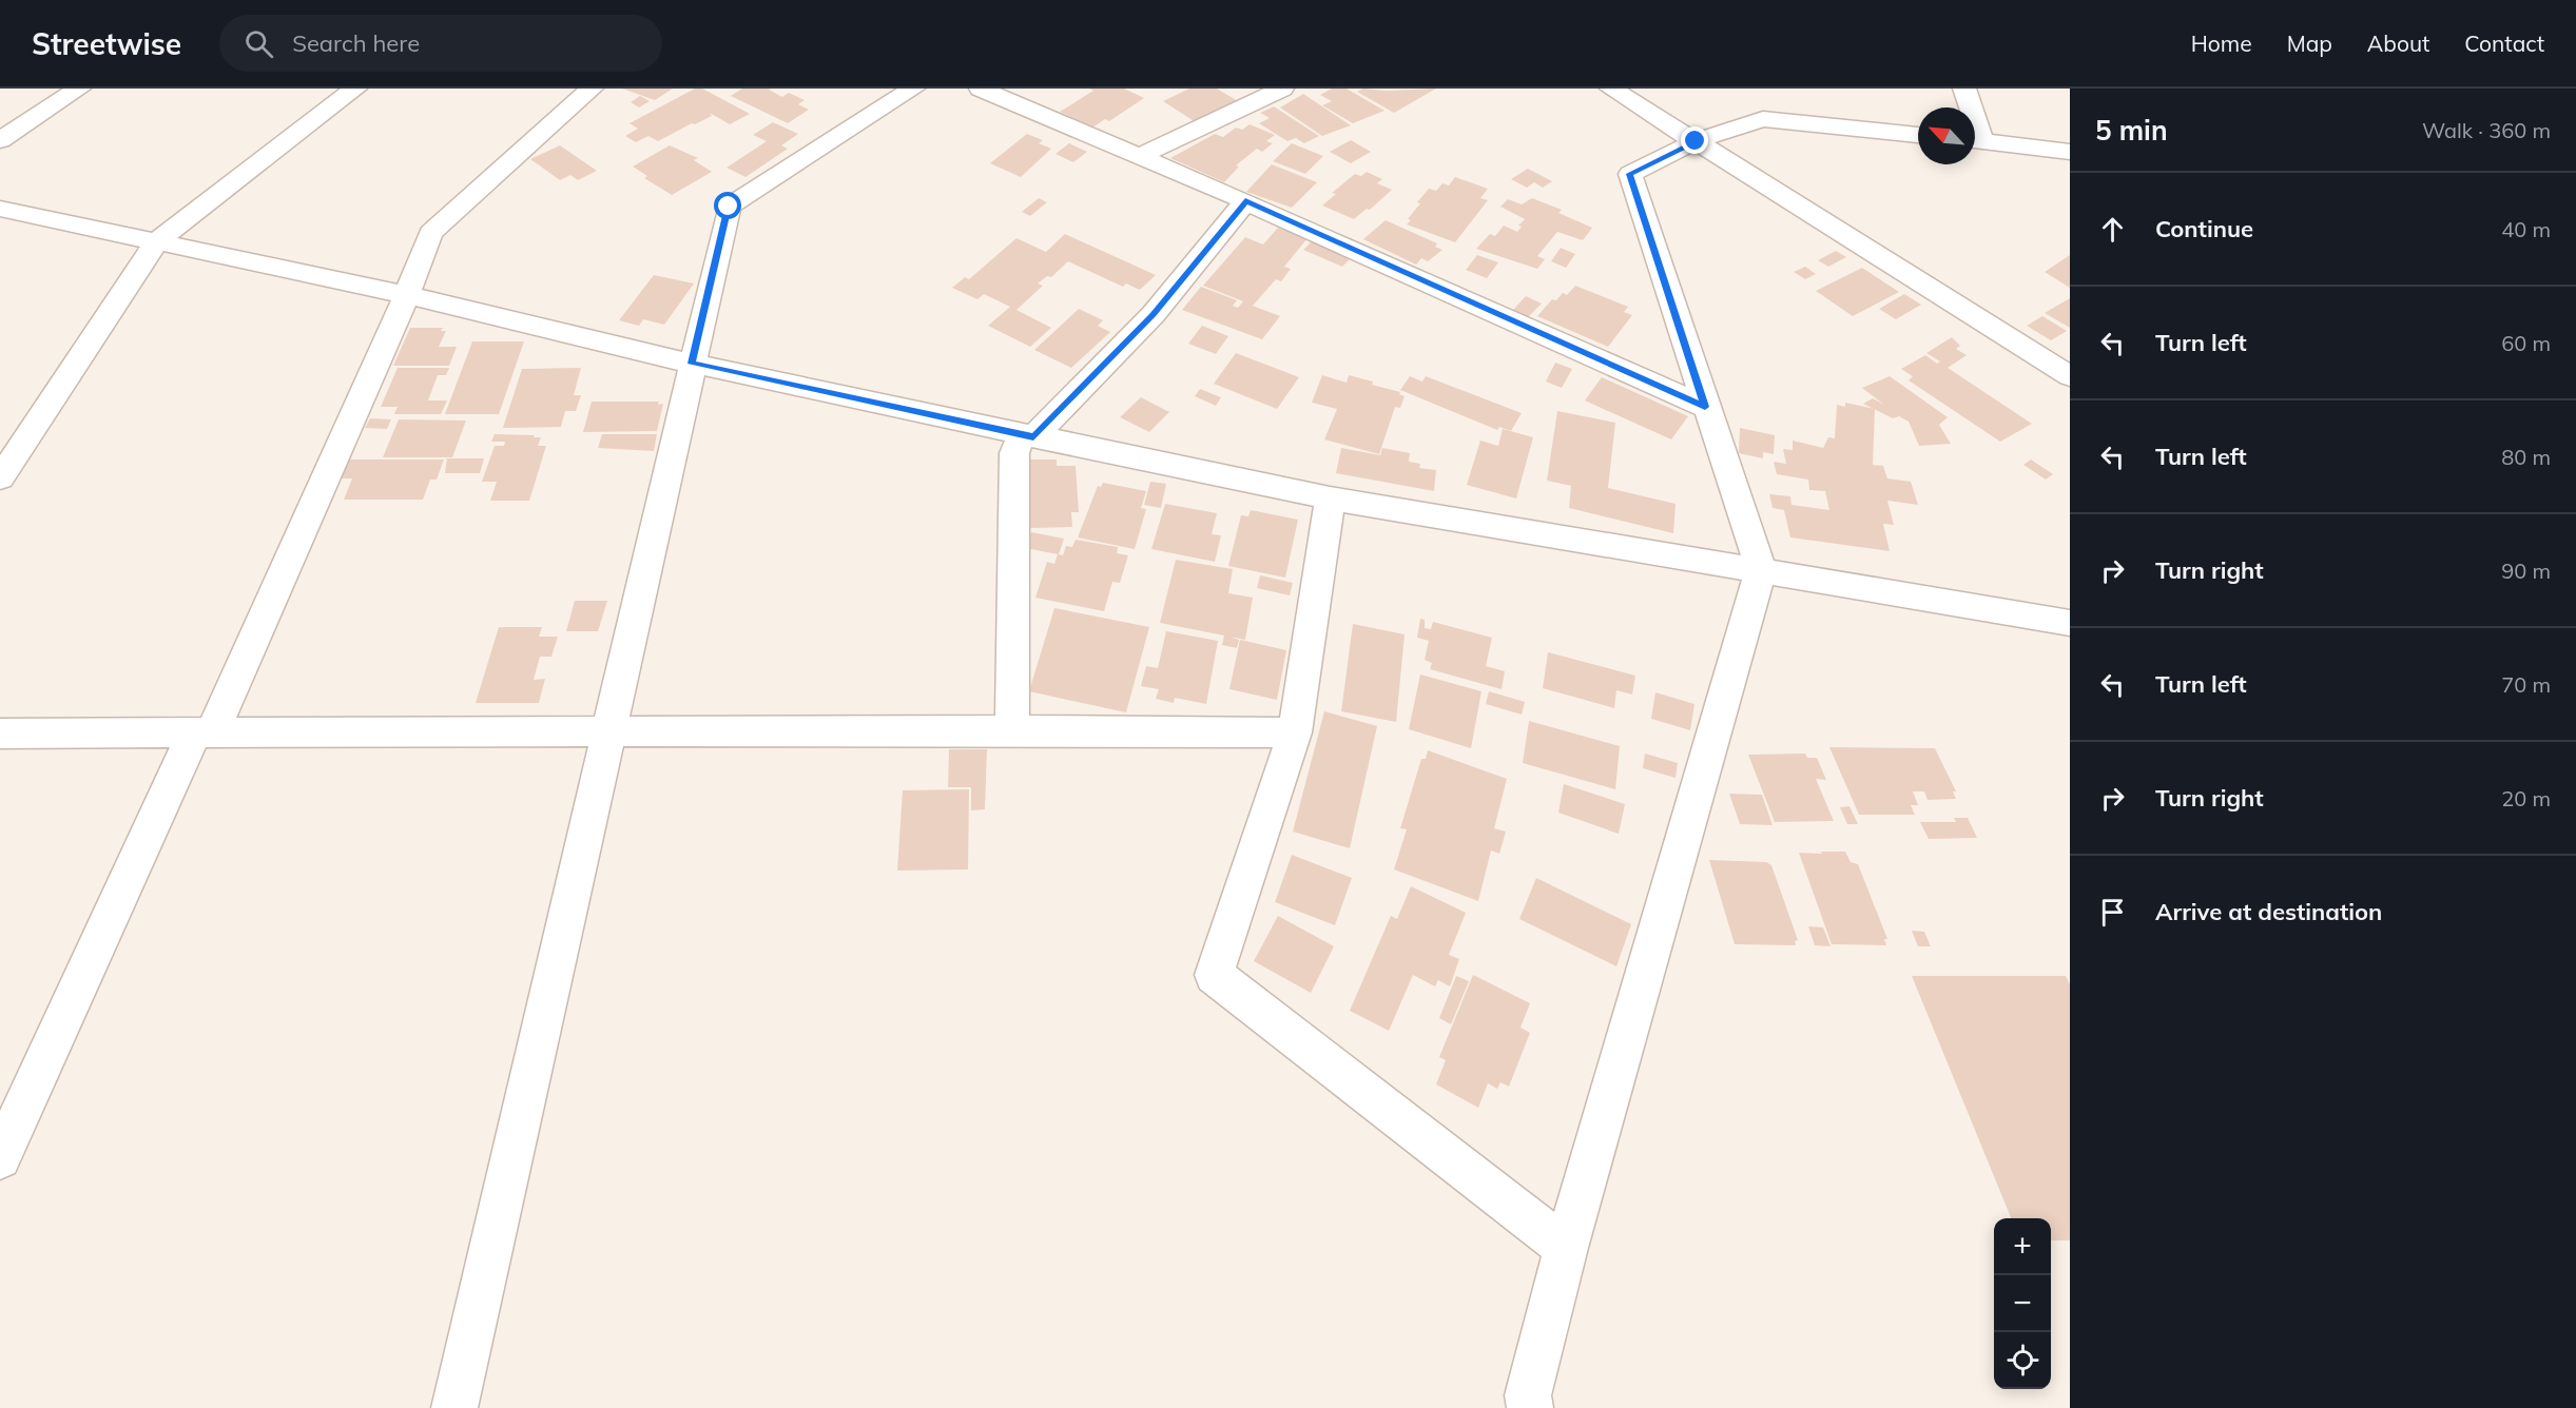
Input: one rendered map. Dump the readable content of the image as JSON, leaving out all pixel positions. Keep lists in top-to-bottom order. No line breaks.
{"north":"top left","page":{"header":"Streetwise","search":"Search here","nav":["Home","Map","About","Contact"],"heading":["5 min","Walk · 360 m"],"list":[["Continue","40 m"],["Turn left","60 m"],["Turn left","80 m"],["Turn right","90 m"],["Turn left","70 m"],["Turn right","20 m"],"Arrive at destination"],"map_buttons":["+","−"]}}
